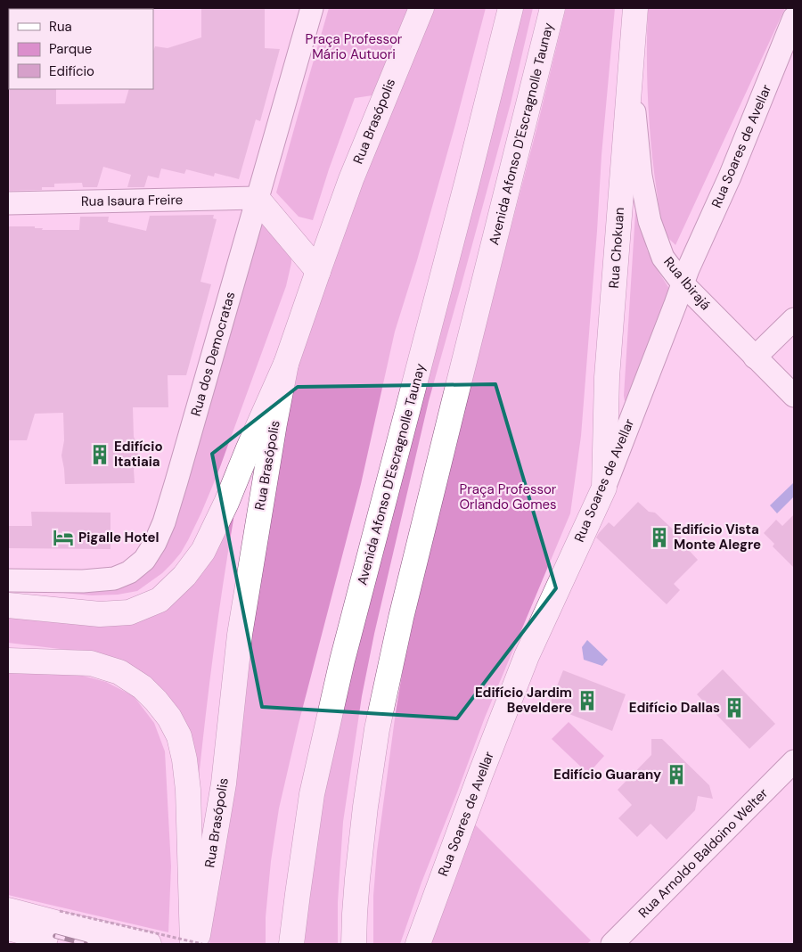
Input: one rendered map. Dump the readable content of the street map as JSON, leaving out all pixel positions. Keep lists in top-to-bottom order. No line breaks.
{"streets":{"main road":["Rua Brasópolis","Avenida Afonso D'Escragnolle Taunay","Rua Soares de Avellar","Rua Chokuan"],"street":["Rua Isaura Freire","Rua Ibirajá","Rua dos Democratas","Rua Arnoldo Baldoino Welter"]},"crossings":[["Rua Soares de Avellar","Rua Chokuan"],["Rua Soares de Avellar","Rua Ibirajá"],["Rua Isaura Freire","Rua dos Democratas"],["Rua Chokuan","Rua Ibirajá"]],"parks":["Praça Professor Mário Autuori","Praça Professor Orlando Gomes"],"places":{"building":["Edifício Itatiaia","Edifício Vista Monte Alegre","Edifício Jardim Beveldere","Edifício Dallas","Edifício Guarany"],"hotel":["Pigalle Hotel"]},"legend":["Rua","Parque","Edifício"]}
